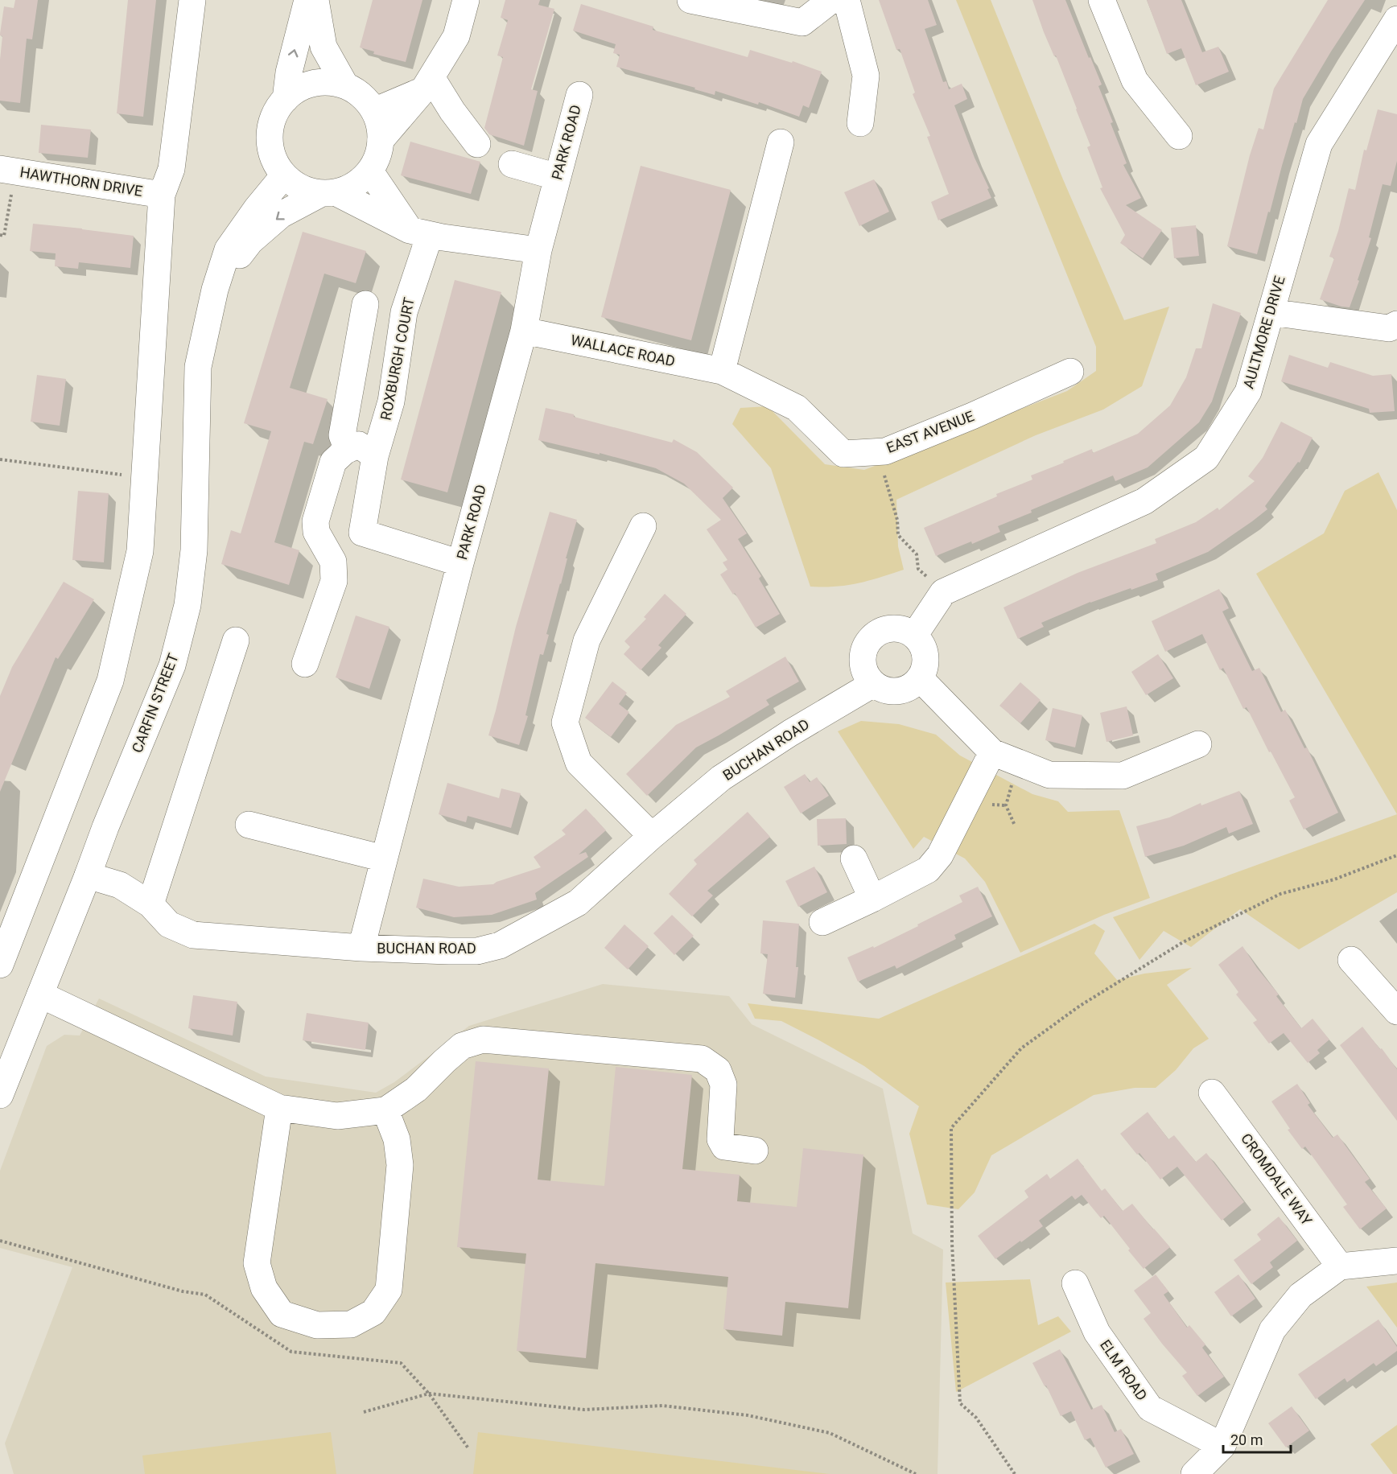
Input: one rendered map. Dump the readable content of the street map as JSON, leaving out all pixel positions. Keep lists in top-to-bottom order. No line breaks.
{"streets":{"street":["PARK ROAD","HAWTHORN DRIVE","AULTMORE DRIVE","WALLACE ROAD","ROXBURGH COURT","EAST AVENUE","CARFIN STREET","BUCHAN ROAD","CROMDALE WAY","ELM ROAD"]},"crossings":[["PARK ROAD","WALLACE ROAD"],["PARK ROAD","ROXBURGH COURT"],["PARK ROAD","BUCHAN ROAD"],["WALLACE ROAD","EAST AVENUE"],["CARFIN STREET","BUCHAN ROAD"]],"scale_bar":"20 m"}
